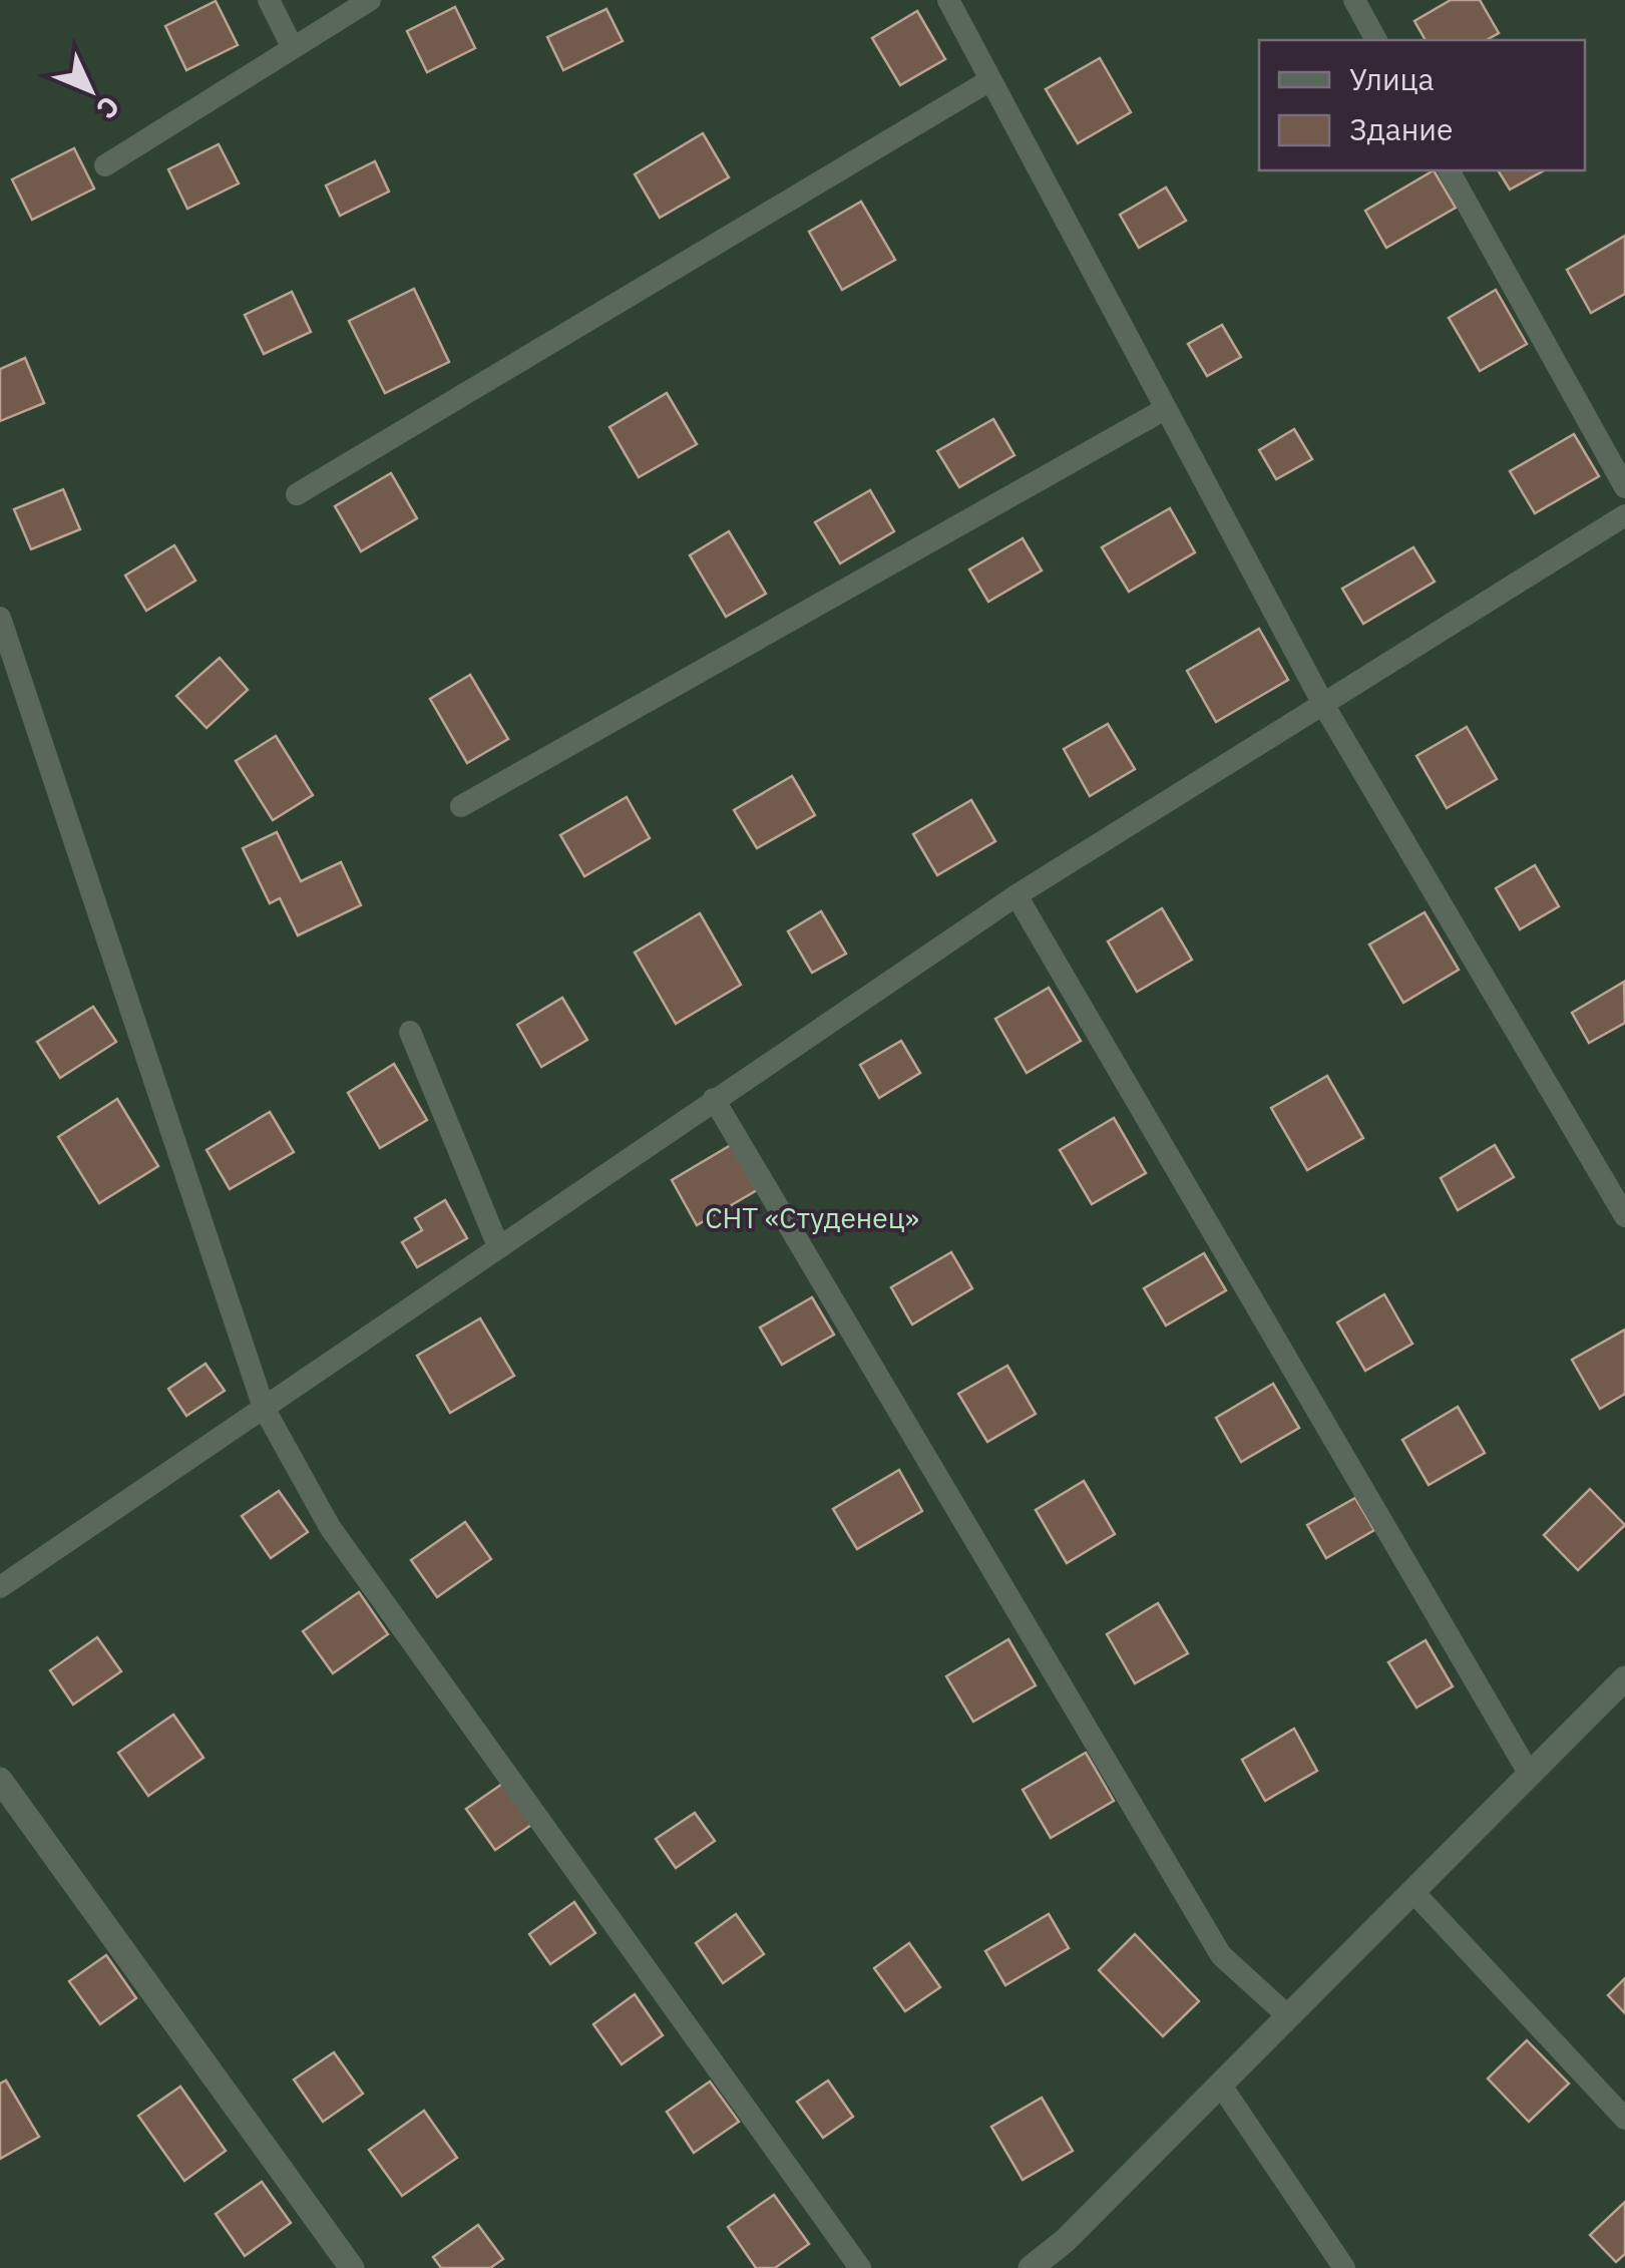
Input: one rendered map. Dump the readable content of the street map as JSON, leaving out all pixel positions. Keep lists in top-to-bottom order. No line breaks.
{"parks":["СНТ «Студенец»"],"legend":["Улица","Здание"],"north":"bottom right"}
